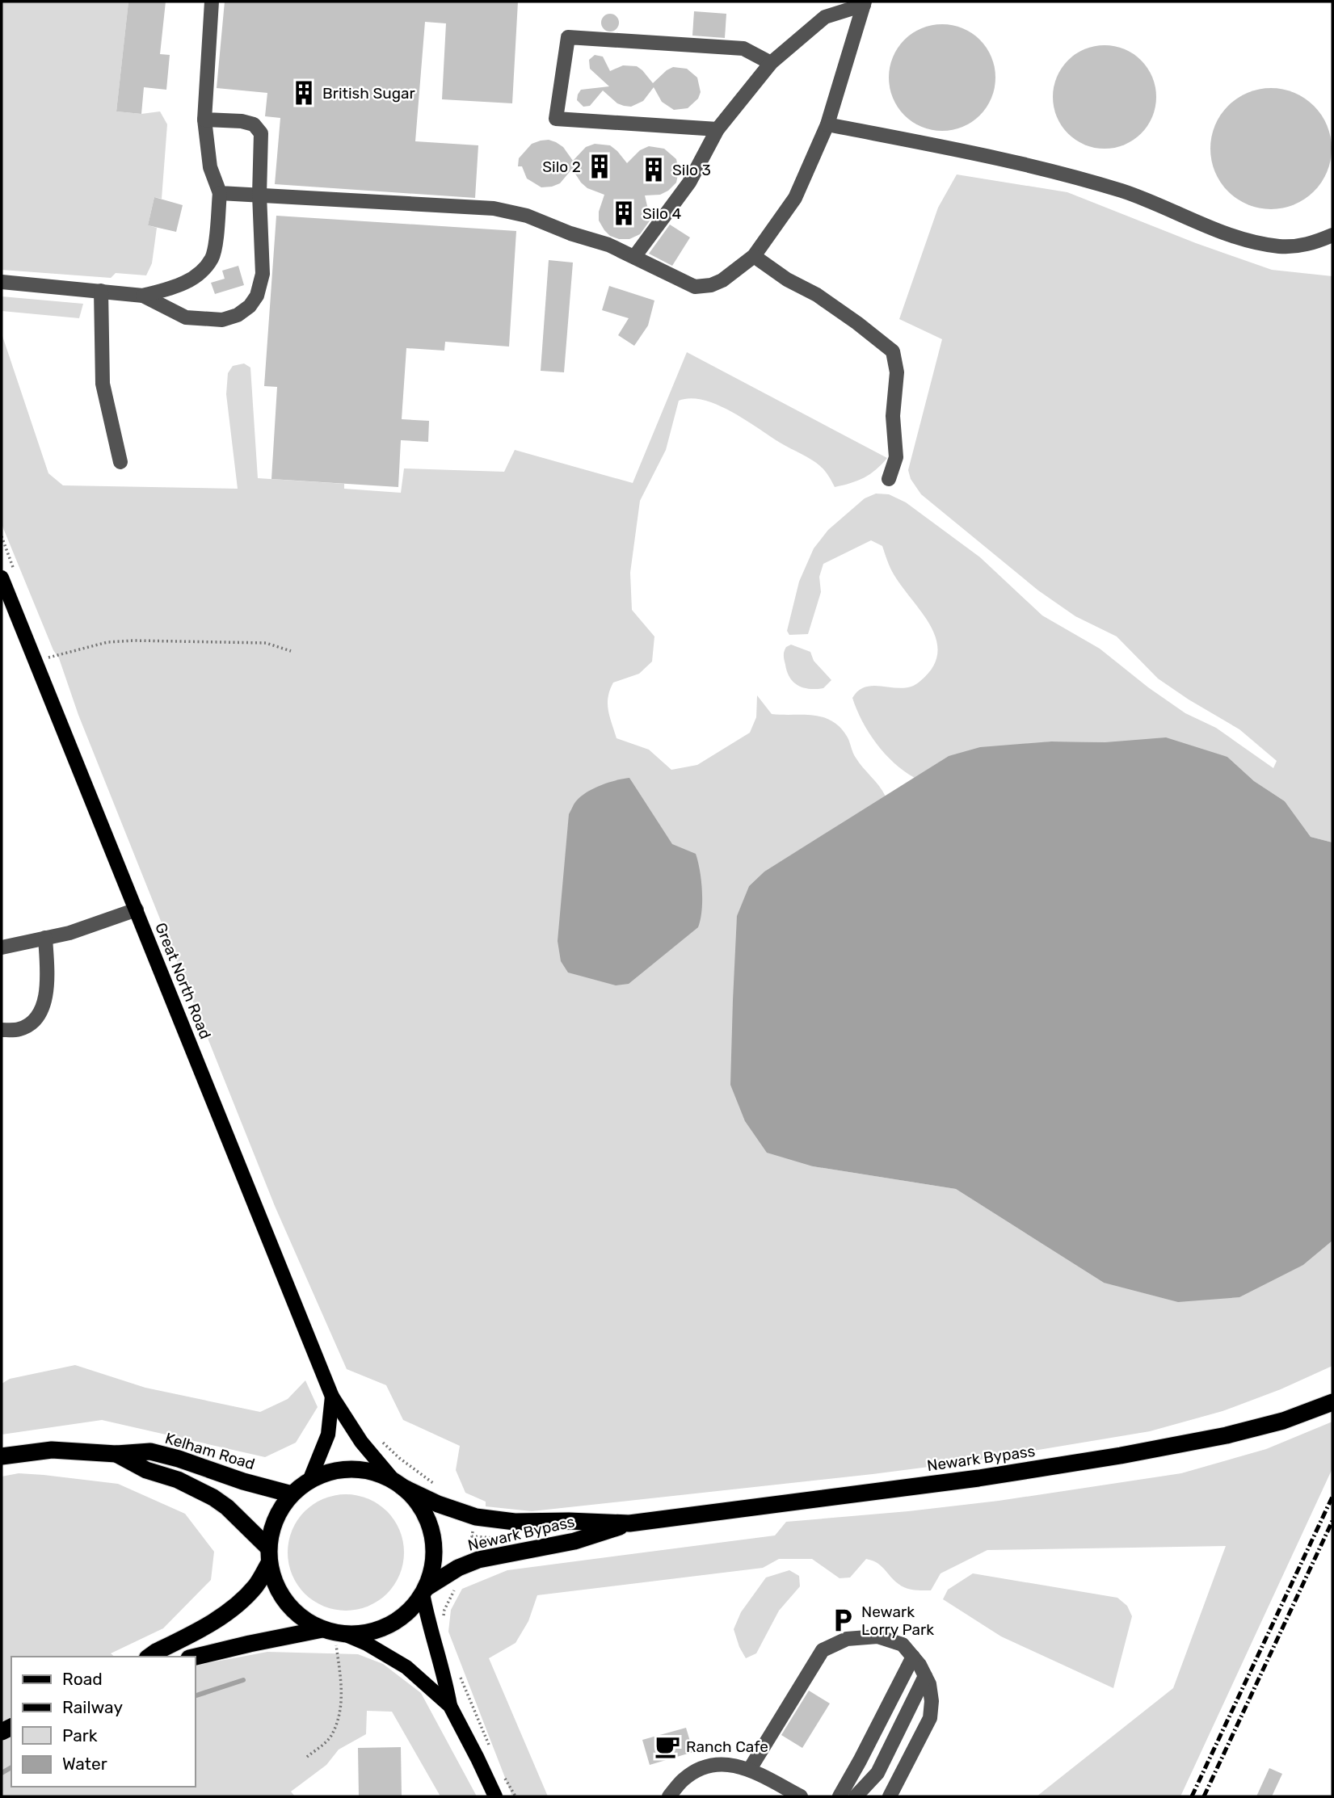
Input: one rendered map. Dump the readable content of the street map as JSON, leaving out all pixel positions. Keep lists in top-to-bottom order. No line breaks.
{"streets":{"highway":["Kelham Road","Newark Bypass"],"main road":["Great North Road"]},"crossings":[["Great North Road","Kelham Road"],["Great North Road","Newark Bypass"],["Kelham Road","Newark Bypass"]],"places":{"building":["British Sugar","Silo 2","Silo 3","Silo 4"],"parking":["Newark Lorry Park"],"cafe":["Ranch Cafe"]},"legend":["Road","Railway","Park","Water"]}
